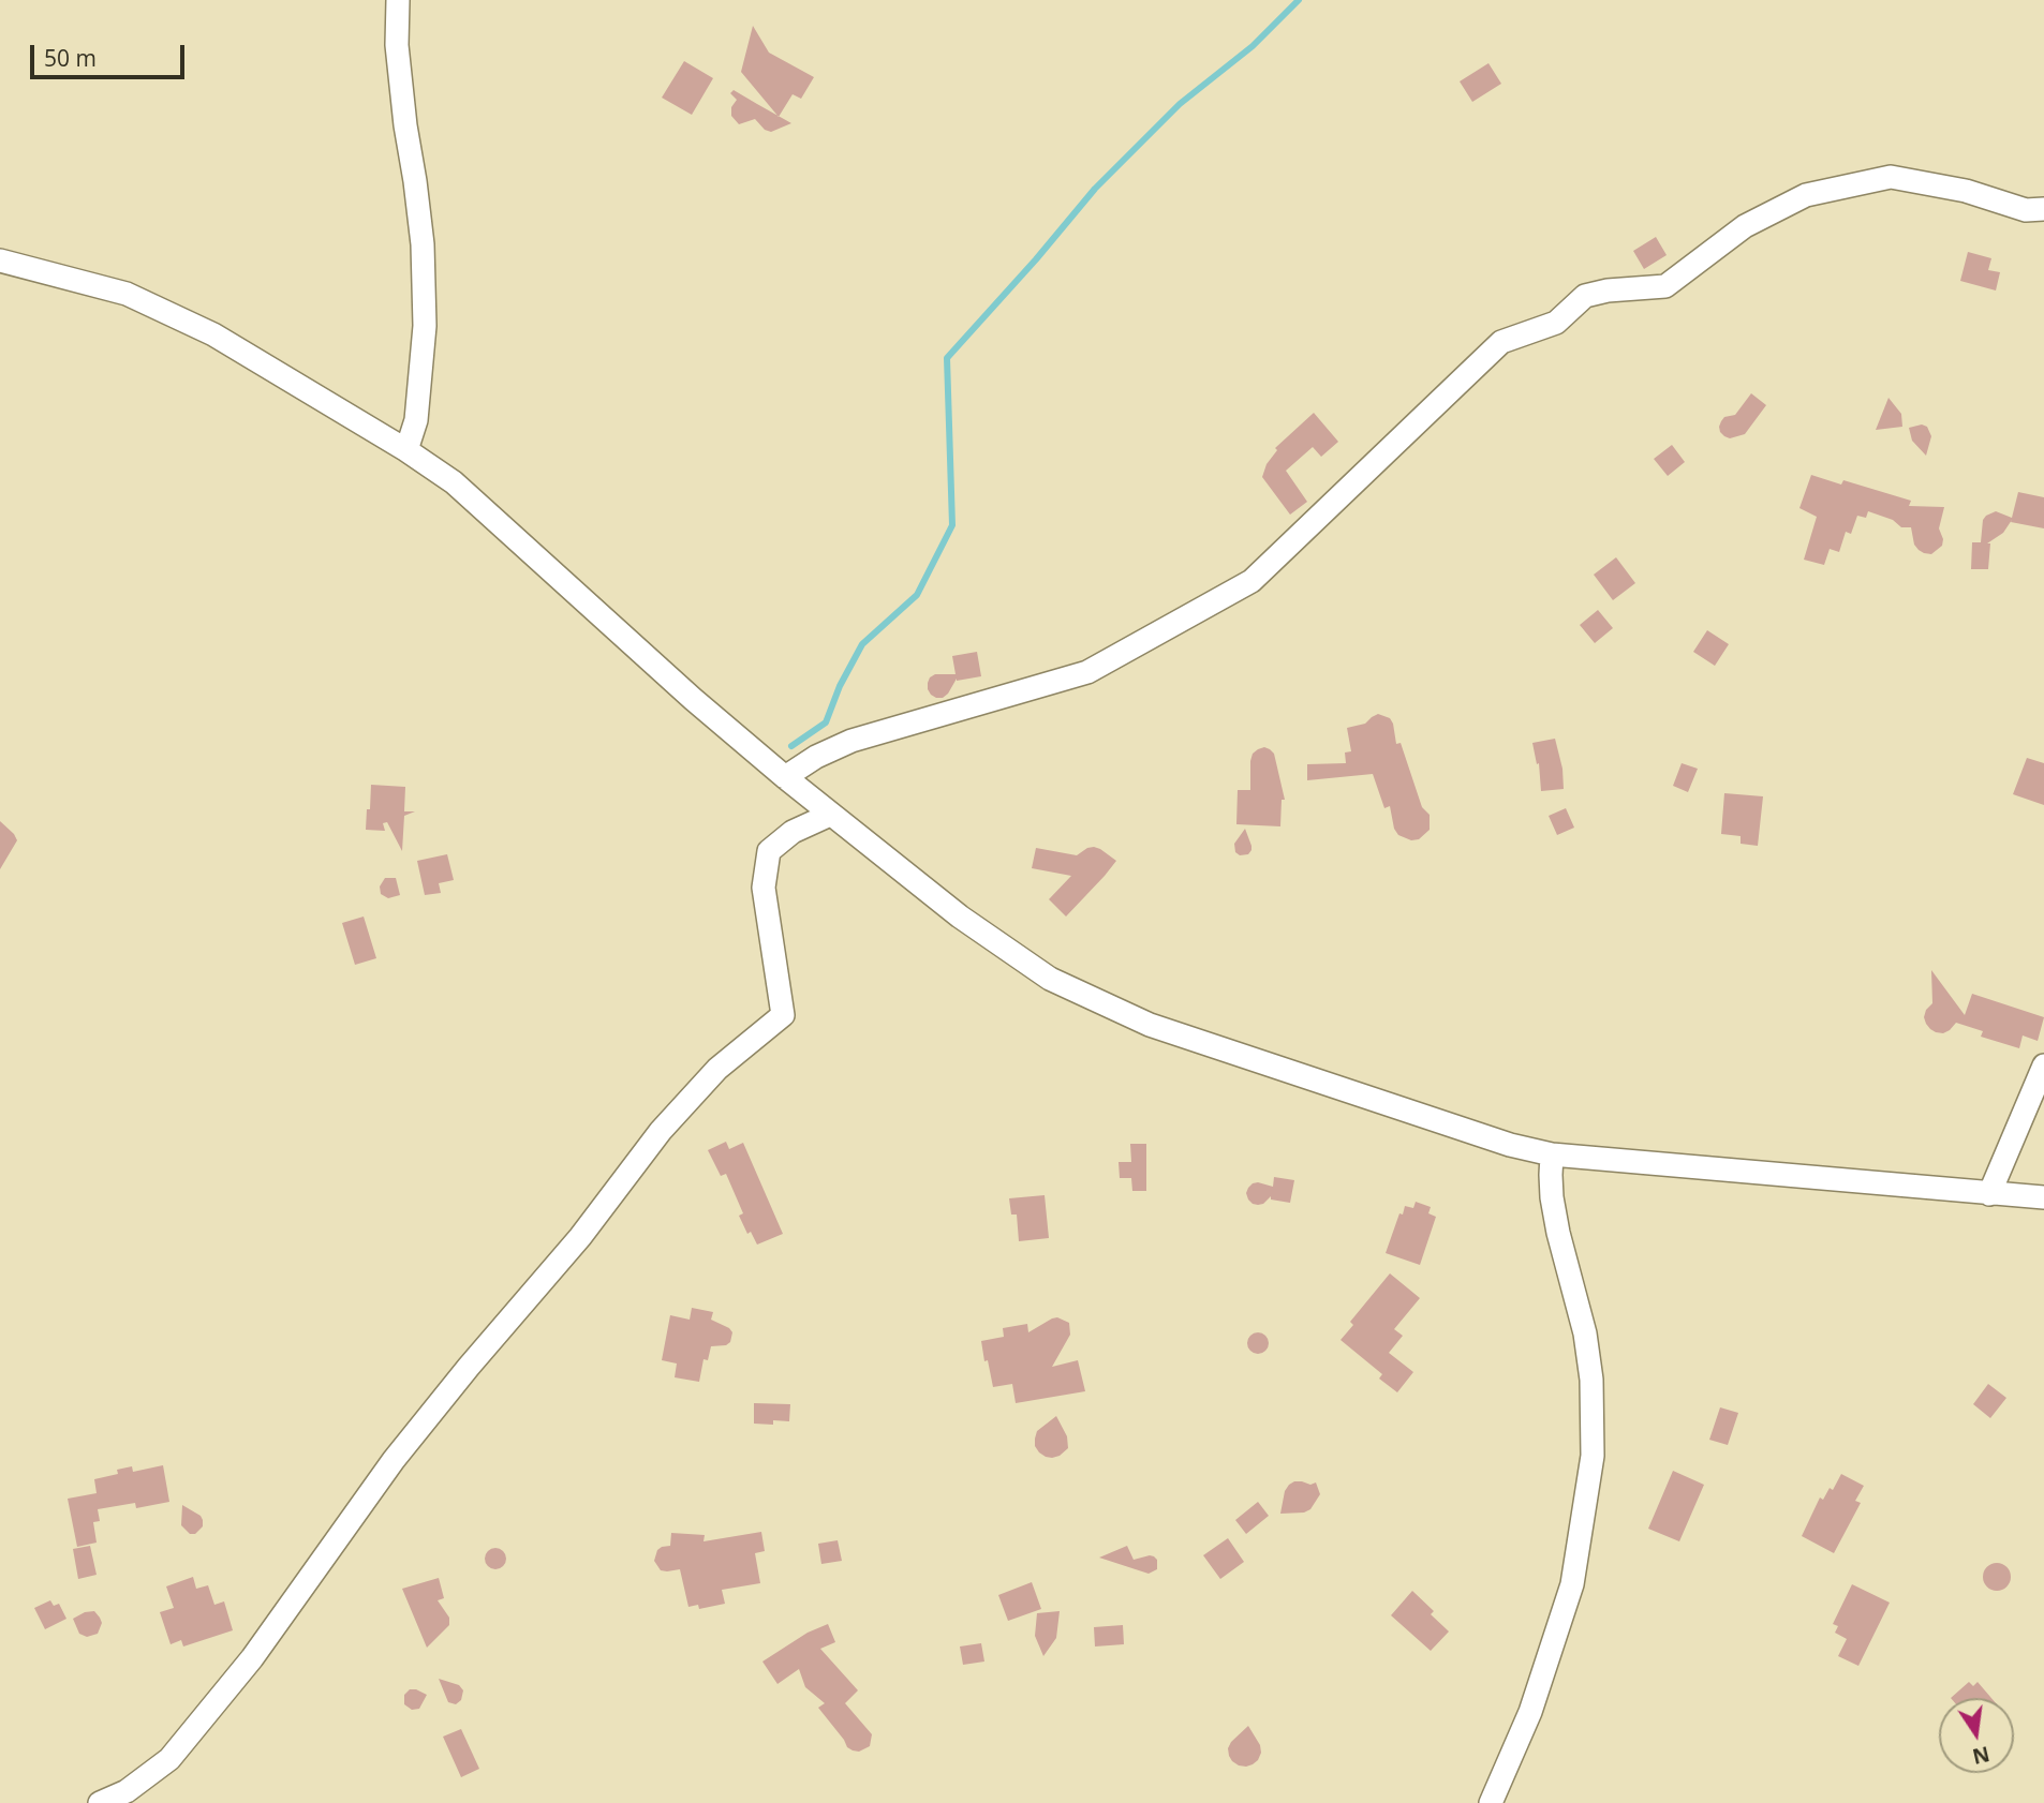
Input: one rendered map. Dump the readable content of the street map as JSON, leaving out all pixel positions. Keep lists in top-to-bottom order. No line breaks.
{"scale_bar":"50 m","north":"bottom"}
